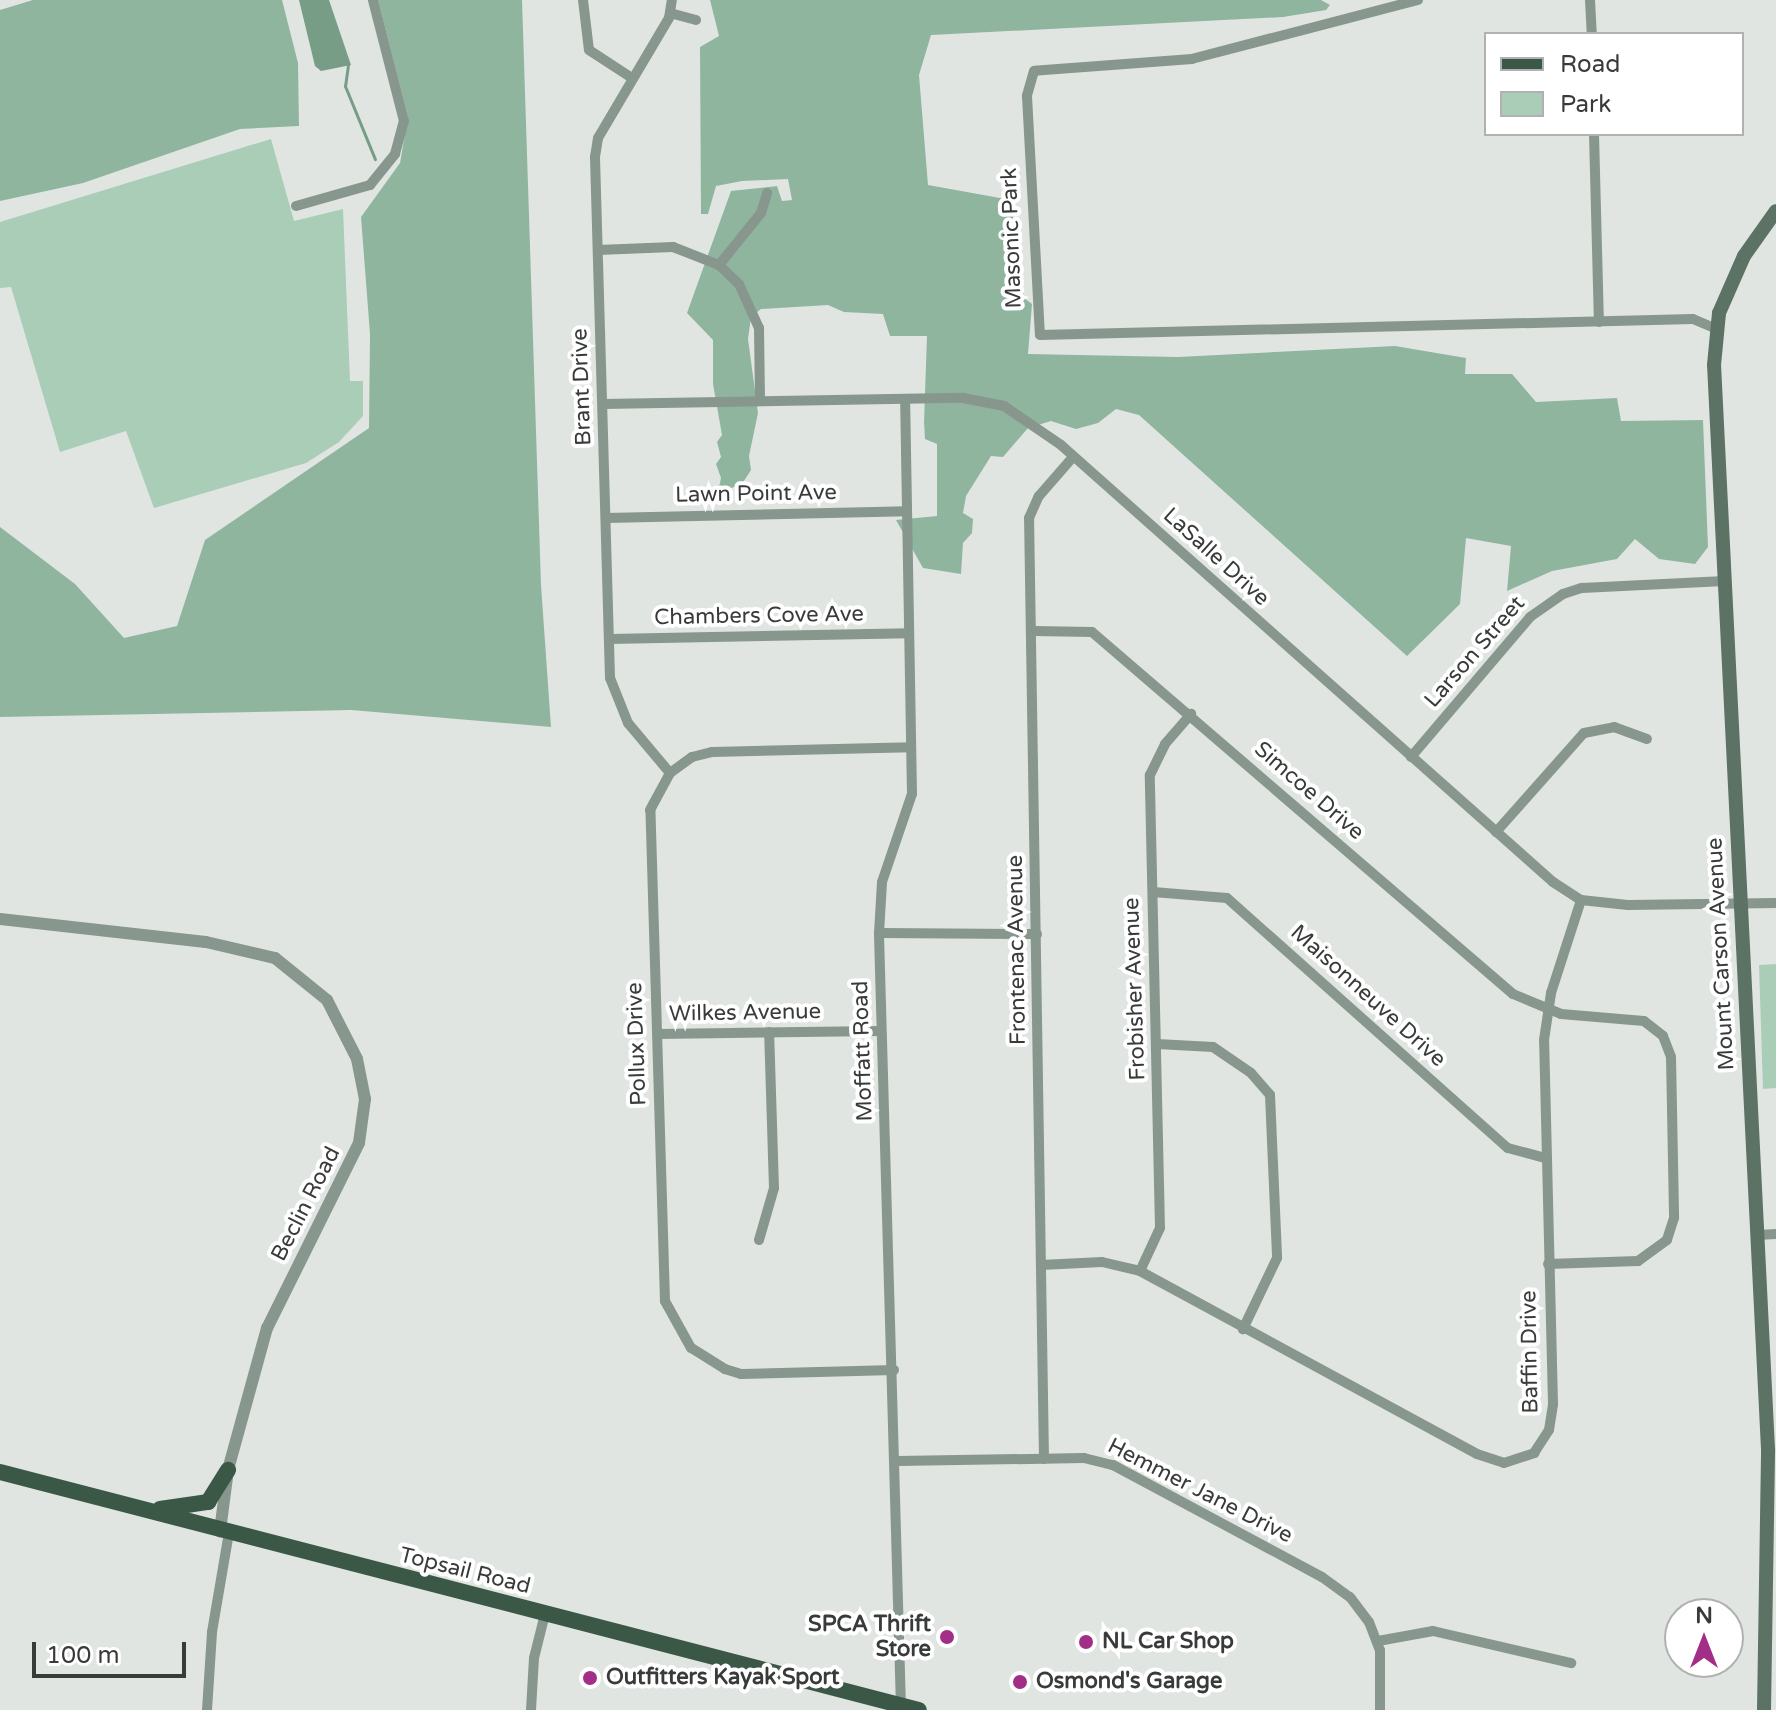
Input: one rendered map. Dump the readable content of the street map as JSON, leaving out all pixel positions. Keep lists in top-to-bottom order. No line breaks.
{"streets":{"main road":["Mount Carson Avenue","Topsail Road"],"street":["Masonic Park","Brant Drive","Lawn Point Ave","LaSalle Drive","Chambers Cove Ave","Larson Street","Simcoe Drive","Frontenac Avenue","Frobisher Avenue","Maisonneuve Drive","Wilkes Avenue","Pollux Drive","Moffatt Road","Beclin Road","Baffin Drive","Hemmer Jane Drive"]},"crossings":[["Masonic Park","Mount Carson Avenue"],["Brant Drive","Lawn Point Ave"],["Brant Drive","LaSalle Drive"],["Brant Drive","Chambers Cove Ave"],["Brant Drive","Pollux Drive"],["Lawn Point Ave","Moffatt Road"],["LaSalle Drive","Larson Street"],["LaSalle Drive","Frontenac Avenue"],["LaSalle Drive","Moffatt Road"],["LaSalle Drive","Baffin Drive"],["Chambers Cove Ave","Moffatt Road"],["Larson Street","Mount Carson Avenue"],["Simcoe Drive","Frontenac Avenue"],["Simcoe Drive","Frobisher Avenue"],["Simcoe Drive","Baffin Drive"],["Frontenac Avenue","Baffin Drive"],["Frontenac Avenue","Hemmer Jane Drive"],["Frobisher Avenue","Maisonneuve Drive"],["Frobisher Avenue","Baffin Drive"],["Maisonneuve Drive","Baffin Drive"],["Wilkes Avenue","Pollux Drive"],["Wilkes Avenue","Moffatt Road"],["Pollux Drive","Moffatt Road"],["Moffatt Road","Hemmer Jane Drive"],["Moffatt Road","Topsail Road"],["Beclin Road","Topsail Road"]],"places":["SPCA Thrift Store","NL Car Shop","Outfitters Kayak Sport","Osmond's Garage"],"legend":["Road","Park"],"scale_bar":"100 m","north":"top"}
